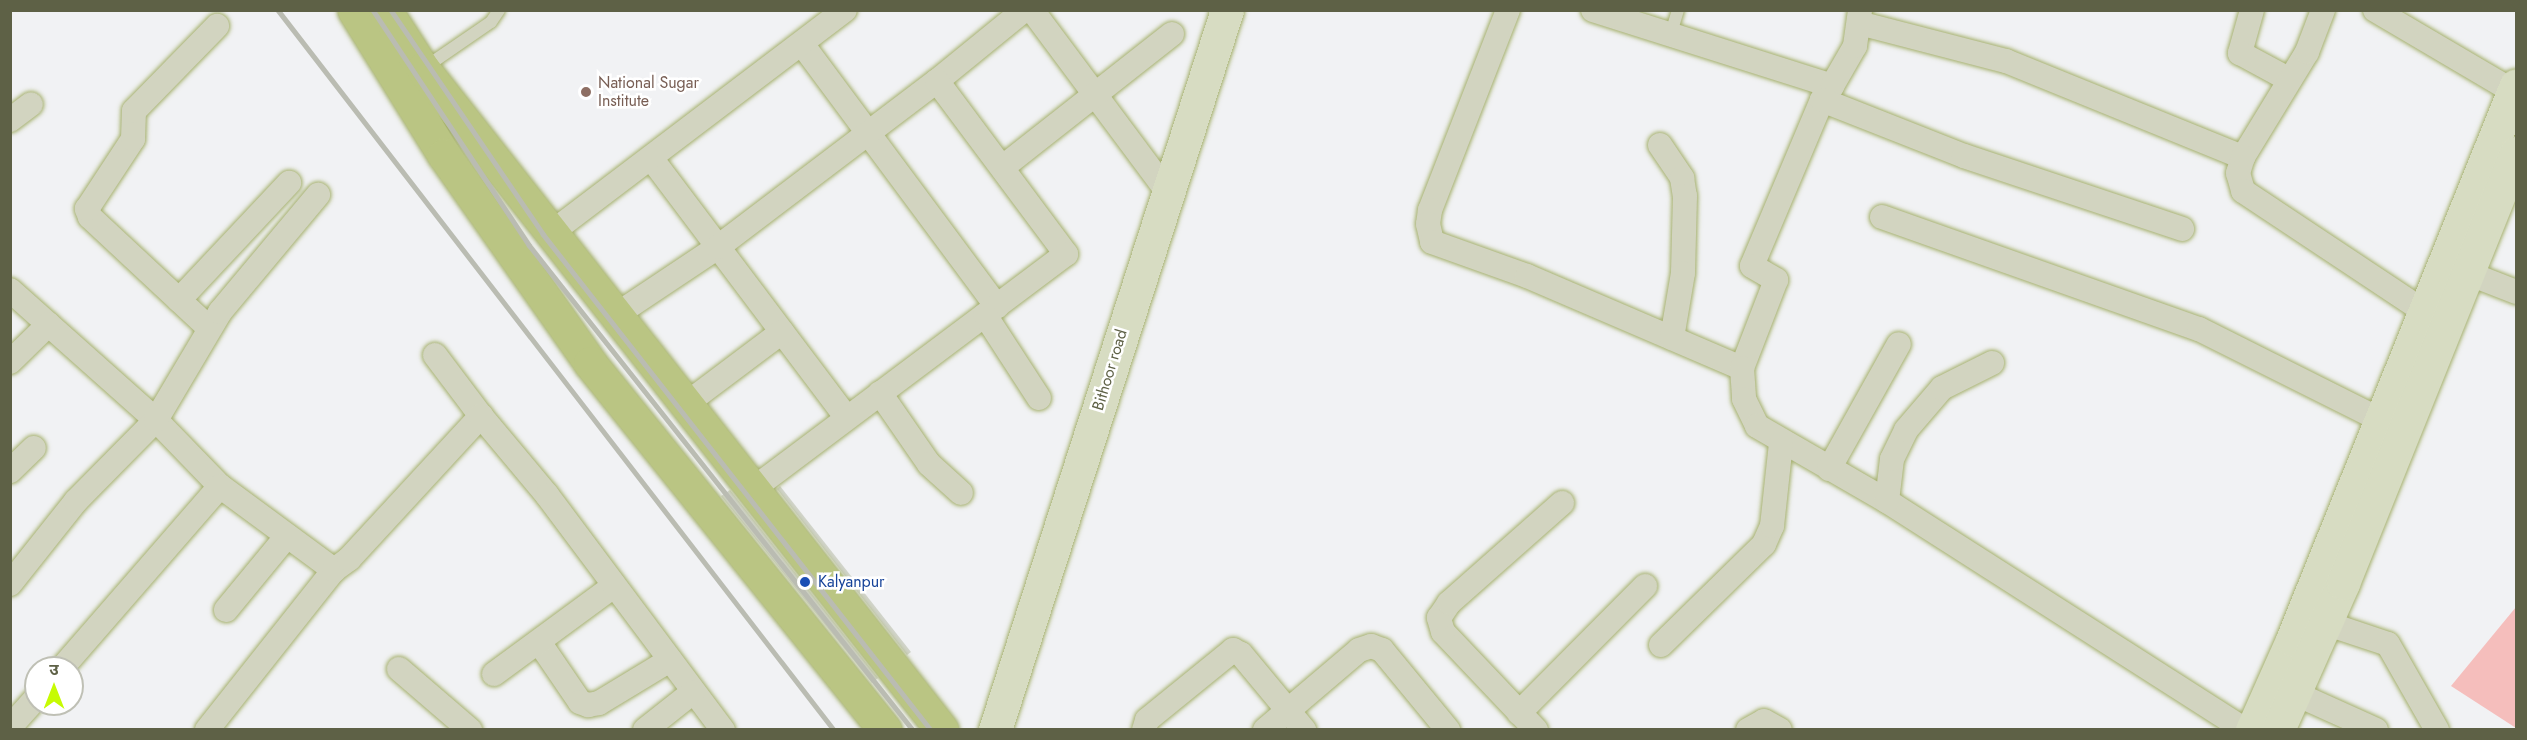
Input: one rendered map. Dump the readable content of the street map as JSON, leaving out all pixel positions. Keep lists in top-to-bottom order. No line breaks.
{"streets":{"street":["Bithoor road"]},"places":["National Sugar Institute","Kalyanpur"],"north":"top"}
